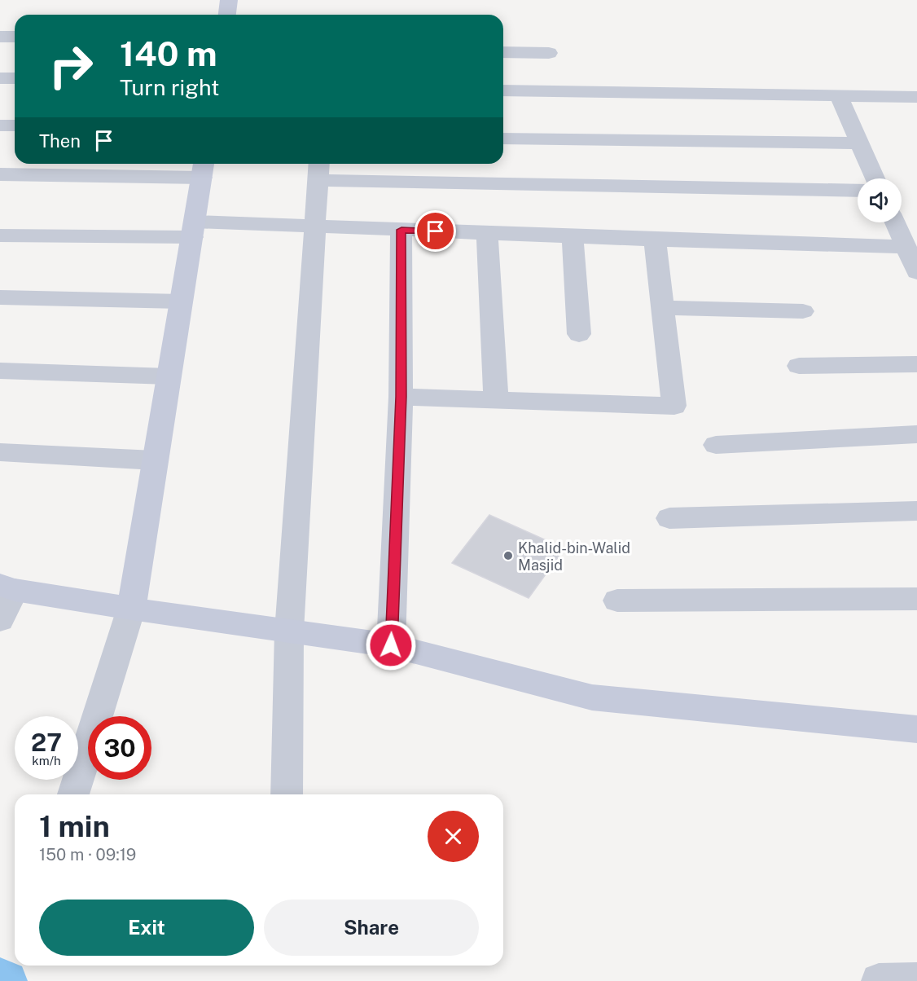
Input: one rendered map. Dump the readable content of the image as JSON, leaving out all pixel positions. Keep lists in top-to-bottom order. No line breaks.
{"places":["Khalid-bin-Walid Masjid"],"page":{"turn":["140 m","Turn right"],"then":"Then","speed":"27 km/h","limit":"30","heading":["1 min","150 m · 09:19"],"buttons":["Exit","Share"]}}
